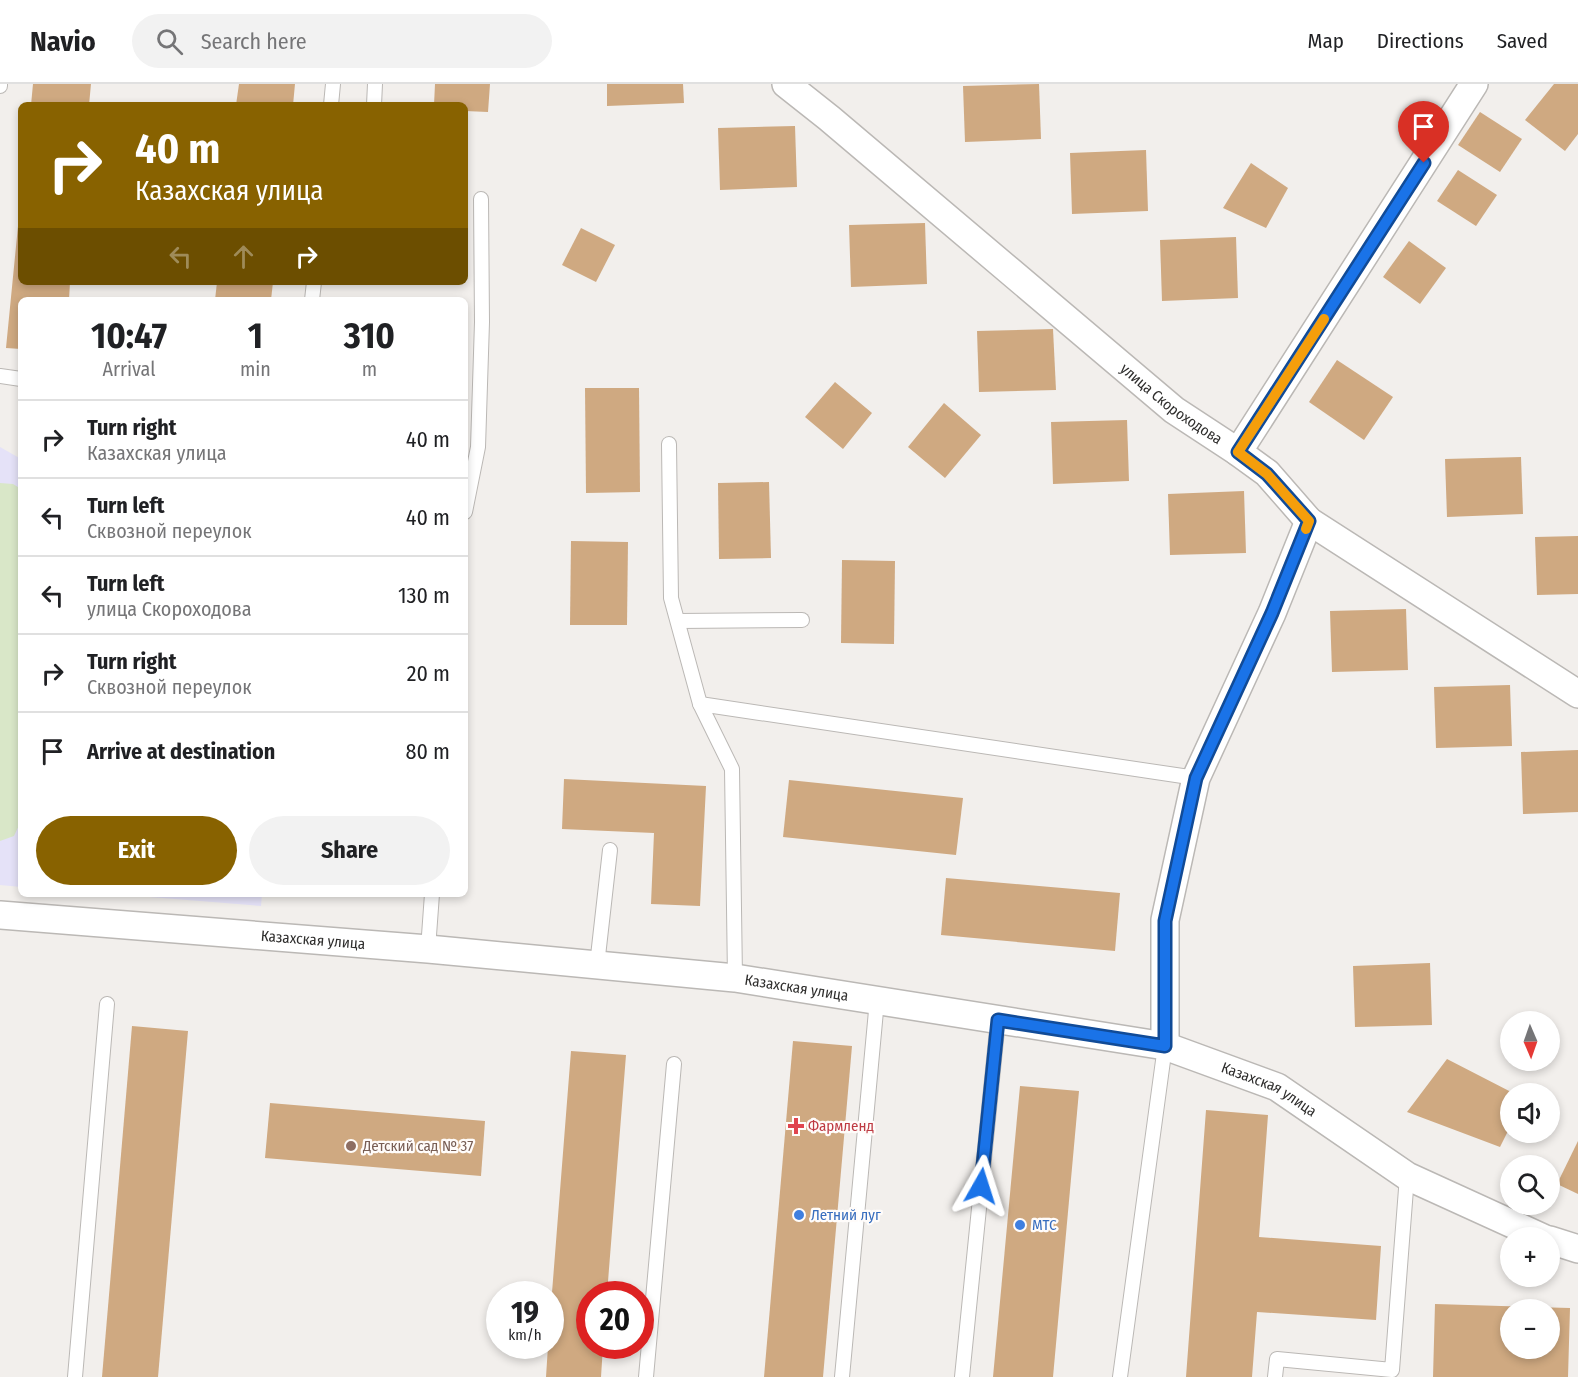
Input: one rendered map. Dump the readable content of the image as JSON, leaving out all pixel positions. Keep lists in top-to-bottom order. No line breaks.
{"streets":{"street":["улица Скороходова","Казахская улица"]},"places":{"health":["Фармленд"],"other":["Детский сад № 37","Летний луг","МТС"]},"north":"bottom","page":{"header":"Navio","search":"Search here","nav":["Map","Directions","Saved"],"turn":["40 m","Казахская улица"],"eta":["10:47","Arrival","1","min","310","m"],"list":[{"name":"Turn right","note":"Казахская улица","value":"40 m"},{"name":"Turn left","note":"Сквозной переулок","value":"40 m"},{"name":"Turn left","note":"улица Скороходова","value":"130 m"},{"name":"Turn right","note":"Сквозной переулок","value":"20 m"},{"name":"Arrive at destination","value":"80 m"}],"buttons":["Exit","Share"],"map_buttons":["+","−"],"speed":"19 km/h","limit":"20"}}
